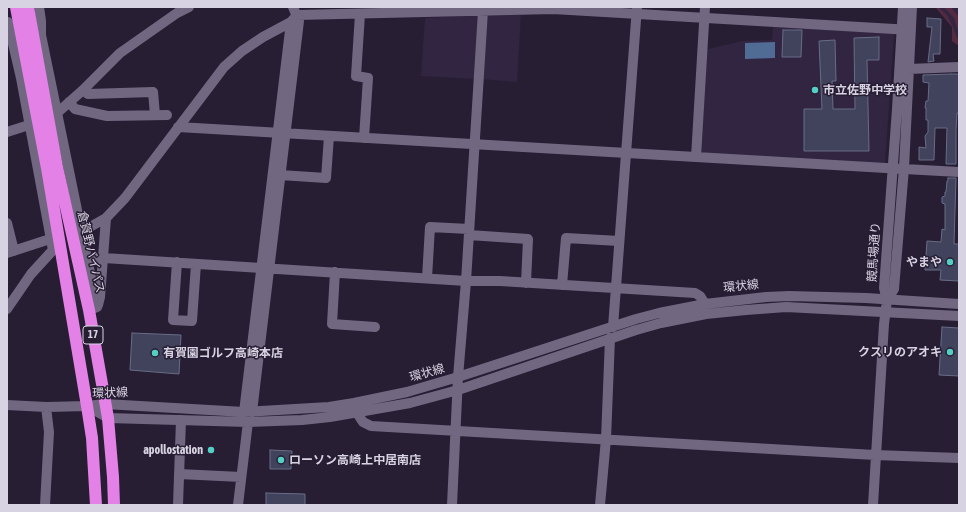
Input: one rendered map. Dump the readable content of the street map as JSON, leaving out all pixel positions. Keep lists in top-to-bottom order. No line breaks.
{"streets":{"highway":["倉賀野バイパス","17"],"street":["競馬場通り","環状線"]},"crossings":[["倉賀野バイパス","環状線"],["競馬場通り","環状線"]],"places":["市立佐野中学校","やまや","クスリのアオキ","有賀園ゴルフ高崎本店","apollostation","ローソン高崎上中居南店"]}
